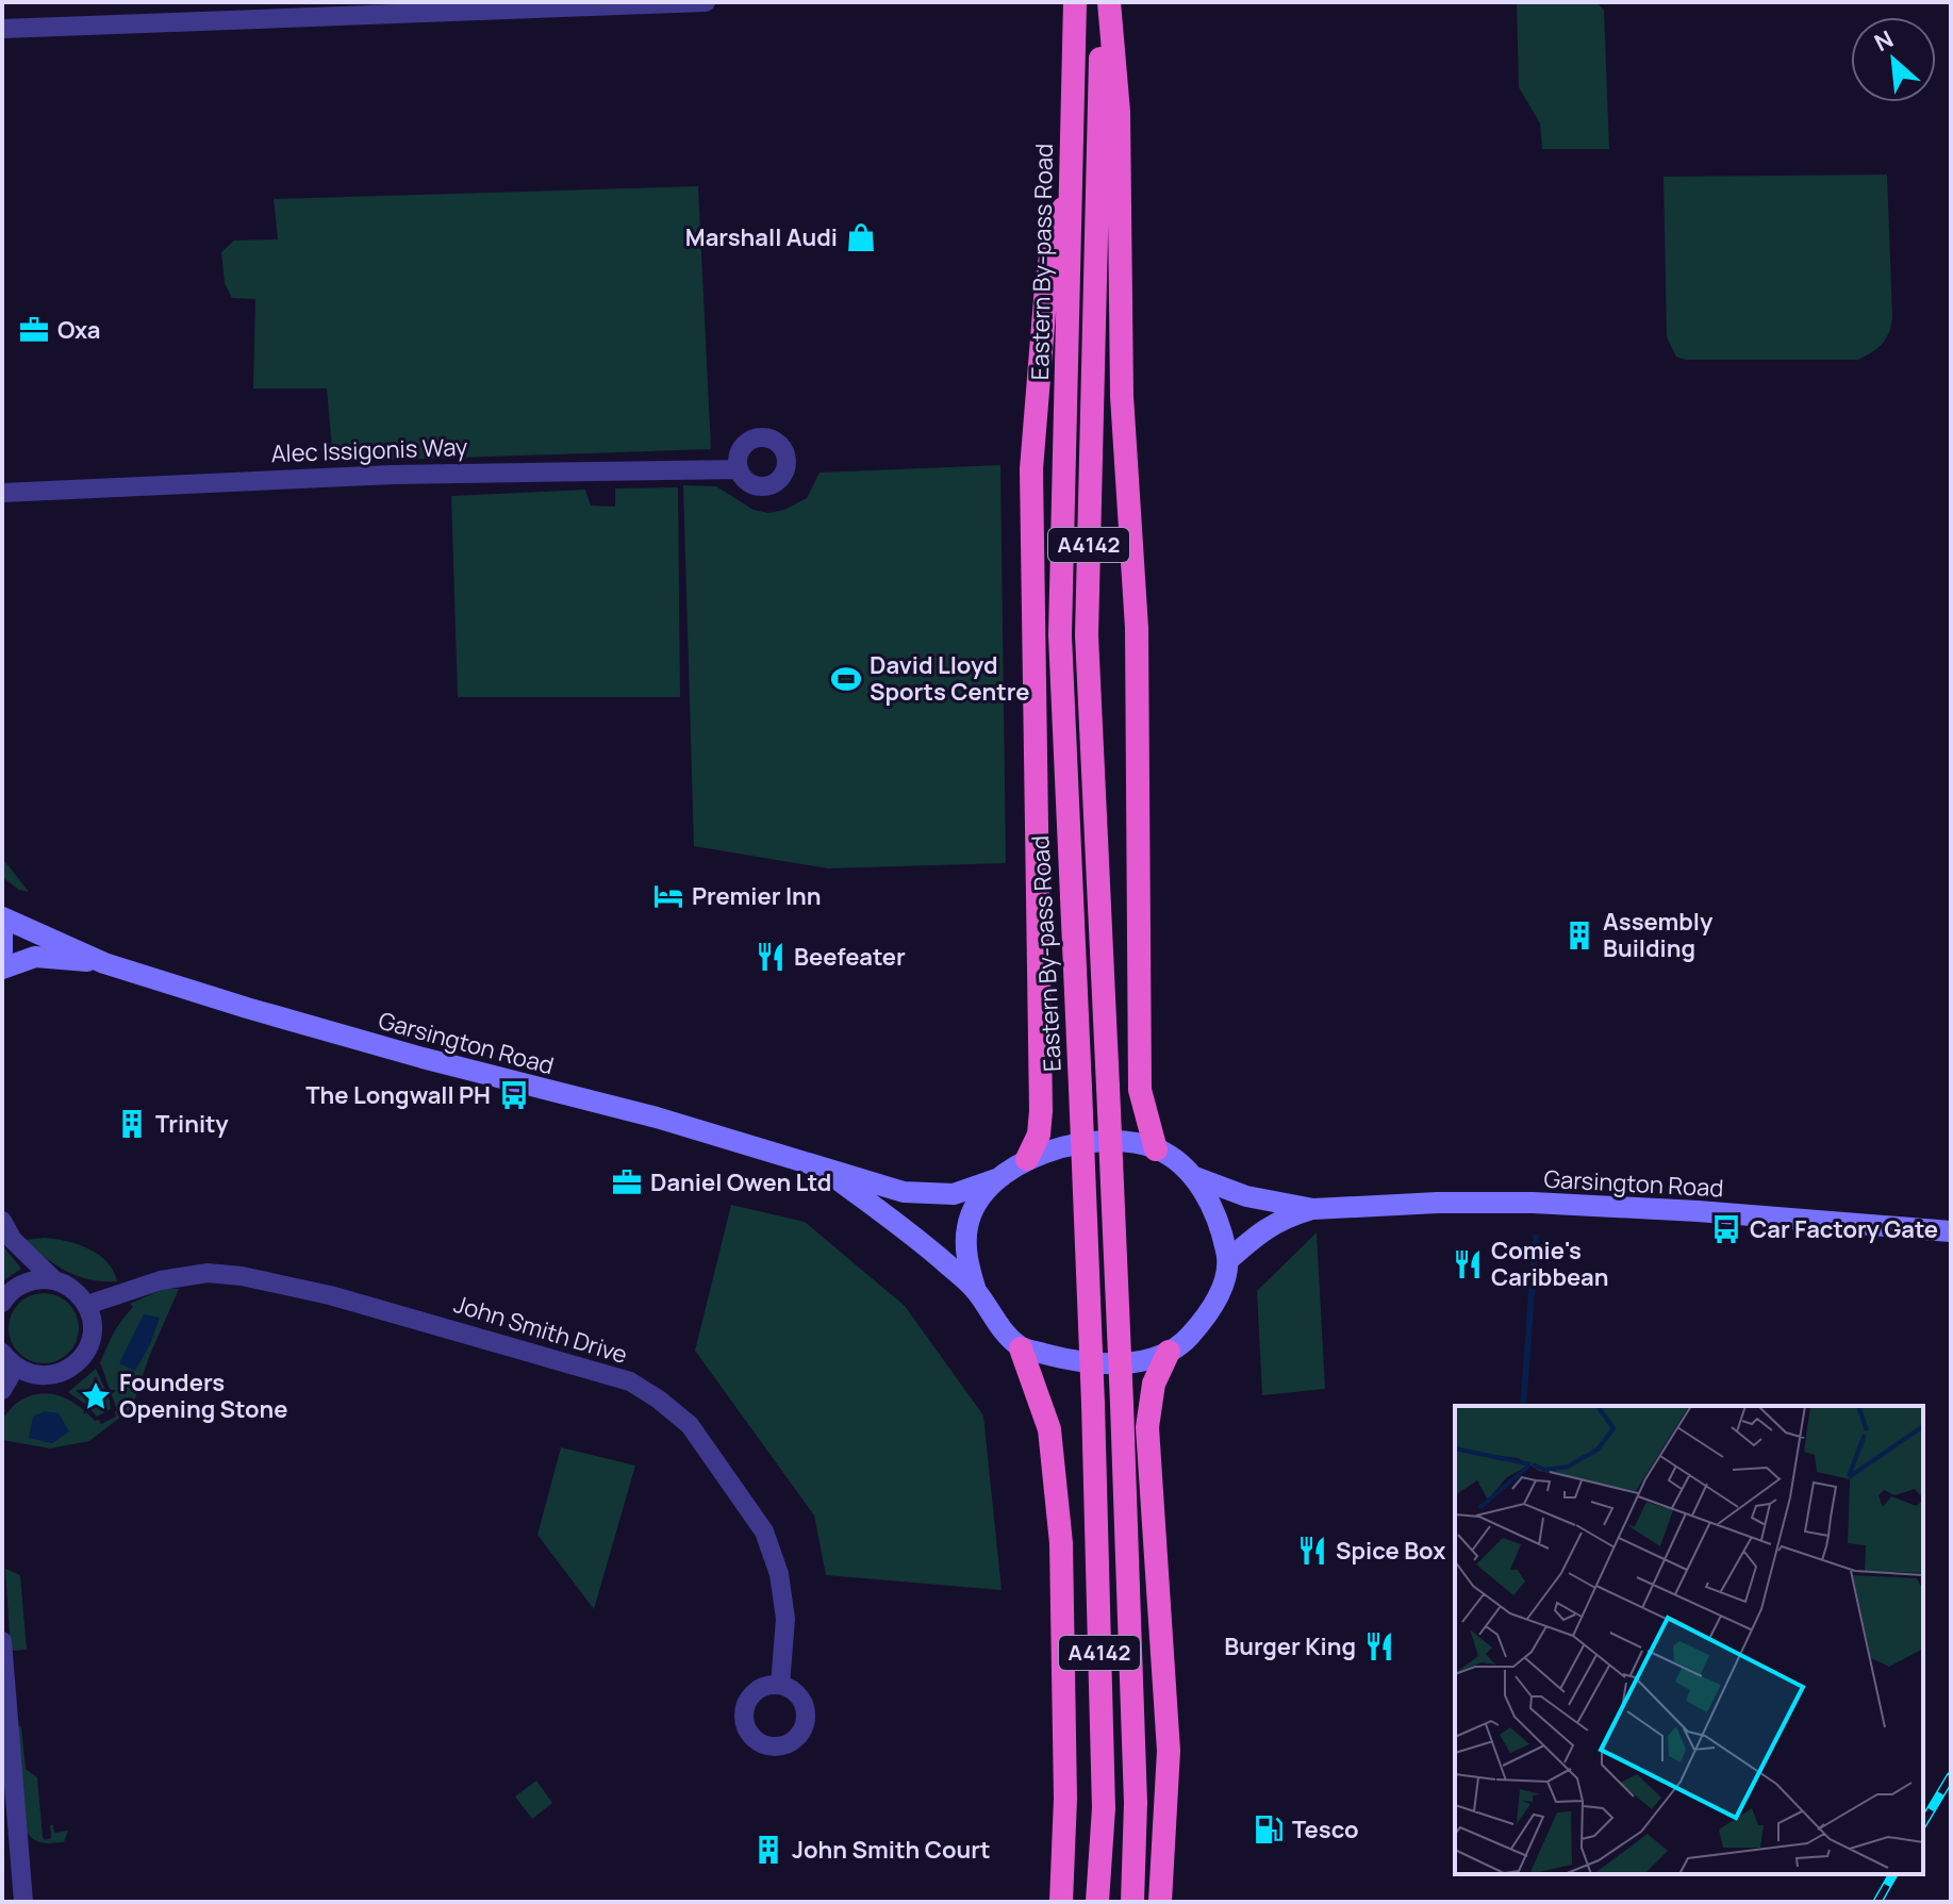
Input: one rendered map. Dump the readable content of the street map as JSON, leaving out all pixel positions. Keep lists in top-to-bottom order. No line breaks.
{"streets":{"highway":["Eastern By-pass Road","A4142"],"main road":["Garsington Road"],"street":["Alec Issigonis Way","John Smith Drive"]},"places":{"shop":["Marshall Audi"],"office":["Oxa","Daniel Owen Ltd"],"sports":["David Lloyd Sports Centre"],"hotel":["Premier Inn"],"building":["Assembly Building","Trinity","John Smith Court"],"restaurant":["Beefeater","Comie's Caribbean","Spice Box","Burger King"],"bus stop":["The Longwall PH","Car Factory Gate"],"place":["Founders Opening Stone"],"fuel station":["Tesco"]},"north":"top left"}
